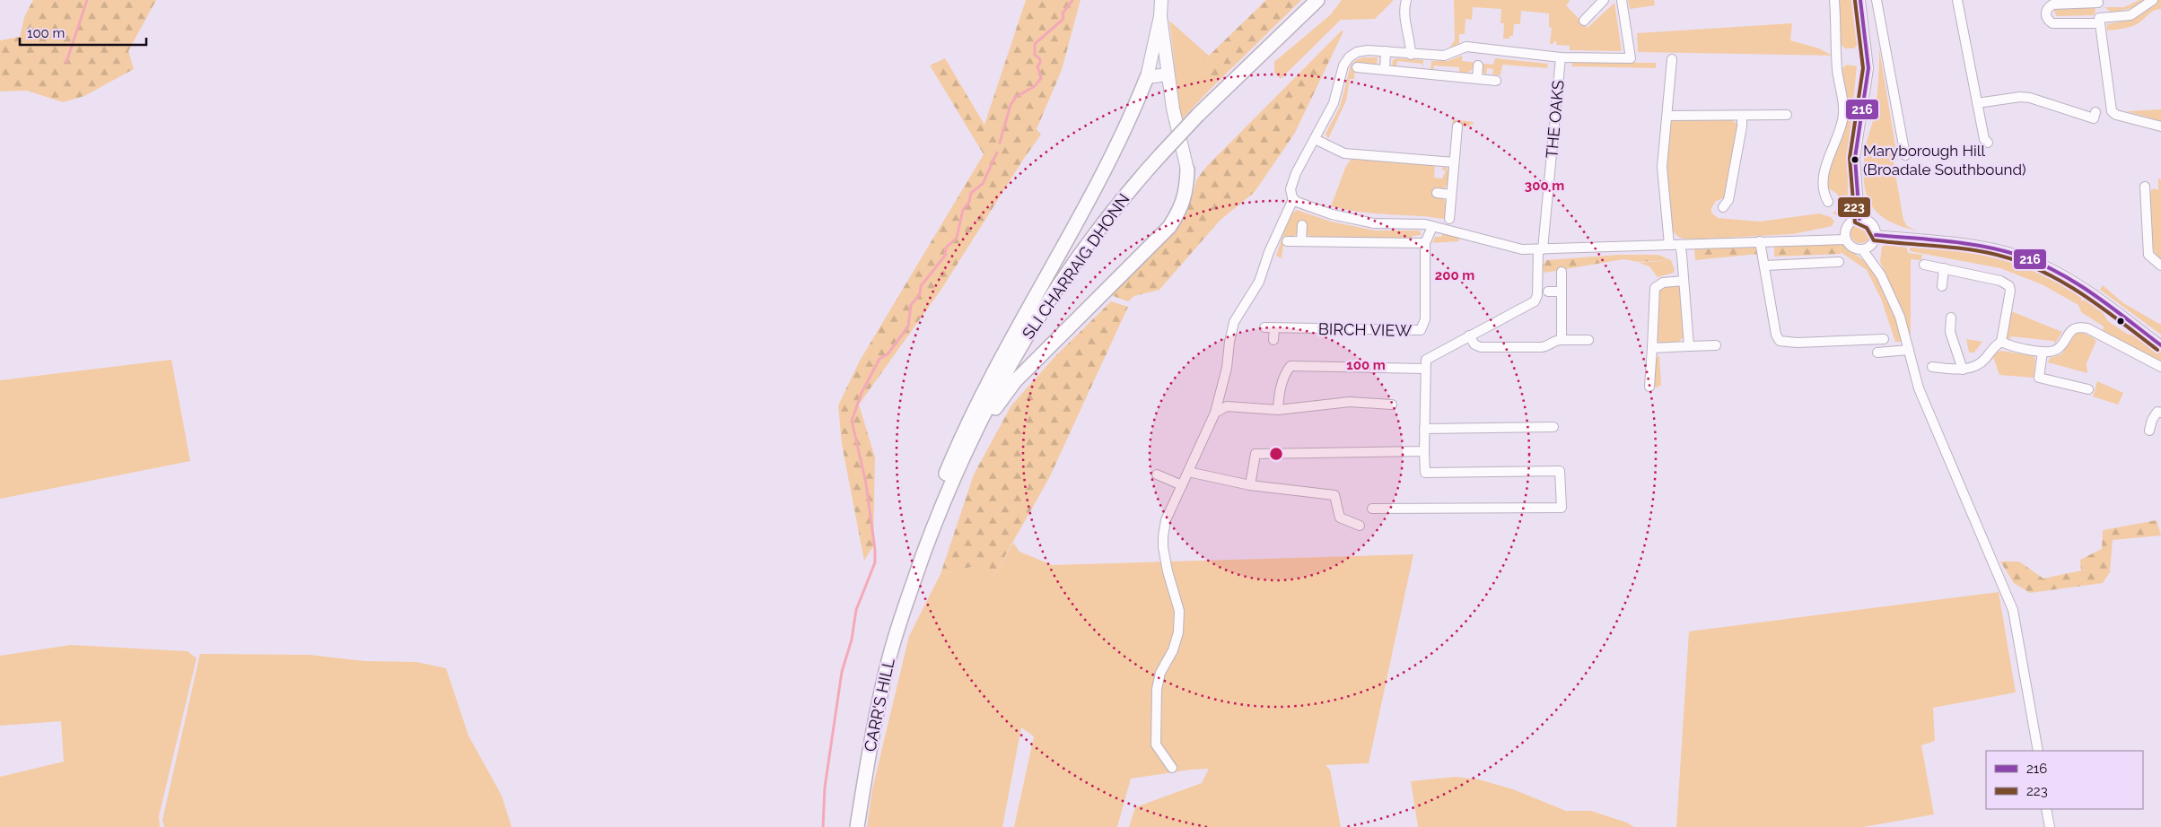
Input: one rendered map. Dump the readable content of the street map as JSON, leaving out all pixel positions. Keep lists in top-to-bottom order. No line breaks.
{"streets":{"highway":["SLI CHARRAIG DHONN","CARR'S HILL"],"street":["THE OAKS","BIRCH VIEW"]},"crossings":[["SLI CHARRAIG DHONN","CARR'S HILL"]],"places":["Maryborough Hill (Broadale Southbound)"],"lines":["transit line 216","transit line 223"],"legend":["216","223"],"scale_bar":"100 m","rings":["300 m","200 m","100 m"]}
